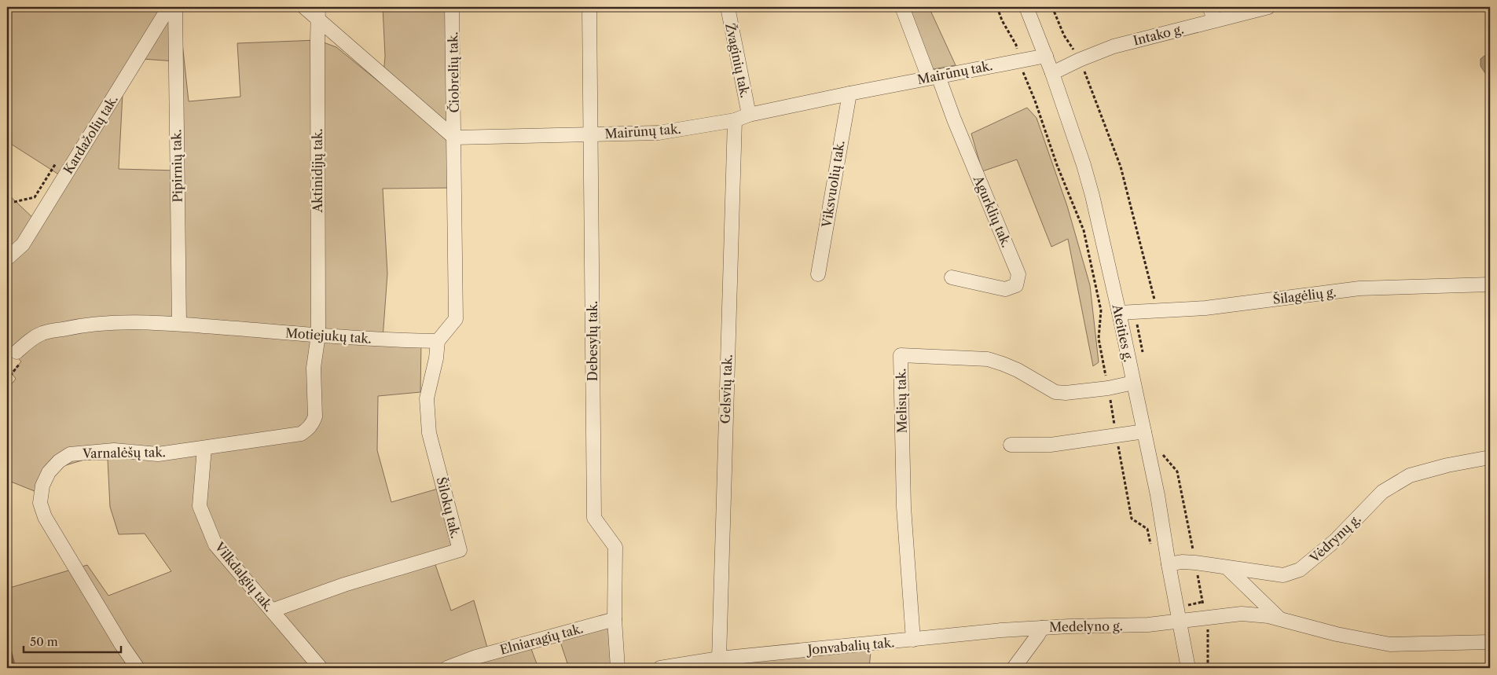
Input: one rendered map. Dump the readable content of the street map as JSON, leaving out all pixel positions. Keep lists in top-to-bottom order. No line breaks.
{"streets":{"street":["Intako g.","Žvaginių tak.","Čiobrelių tak.","Mairūnų tak.","Kardažolių tak.","Pipirnių tak.","Aktinidijų tak.","Viksvuolių tak.","Agurklių tak.","Šilagėlių g.","Ateities g.","Motiejukų tak.","Debesylų tak.","Gelsvių tak.","Melisų tak.","Varnalėšų tak.","Šilokų tak.","Vėdrynų g.","Vilkdalgių tak.","Medelyno g.","Elniaragių tak.","Jonvabalių tak."]},"crossings":[["Intako g.","Ateities g."],["Žvaginių tak.","Mairūnų tak."],["Čiobrelių tak.","Mairūnų tak."],["Mairūnų tak.","Viksvuolių tak."],["Mairūnų tak.","Agurklių tak."],["Mairūnų tak.","Ateities g."],["Mairūnų tak.","Debesylų tak."],["Mairūnų tak.","Gelsvių tak."],["Pipirnių tak.","Motiejukų tak."],["Aktinidijų tak.","Motiejukų tak."],["Aktinidijų tak.","Varnalėšų tak."],["Šilagėlių g.","Ateities g."],["Ateities g.","Melisų tak."],["Ateities g.","Vėdrynų g."],["Ateities g.","Medelyno g."],["Motiejukų tak.","Varnalėšų tak."],["Motiejukų tak.","Šilokų tak."],["Debesylų tak.","Elniaragių tak."],["Gelsvių tak.","Jonvabalių tak."],["Melisų tak.","Jonvabalių tak."],["Varnalėšų tak.","Vilkdalgių tak."],["Šilokų tak.","Vilkdalgių tak."],["Medelyno g.","Jonvabalių tak."]],"scale_bar":"50 m"}
